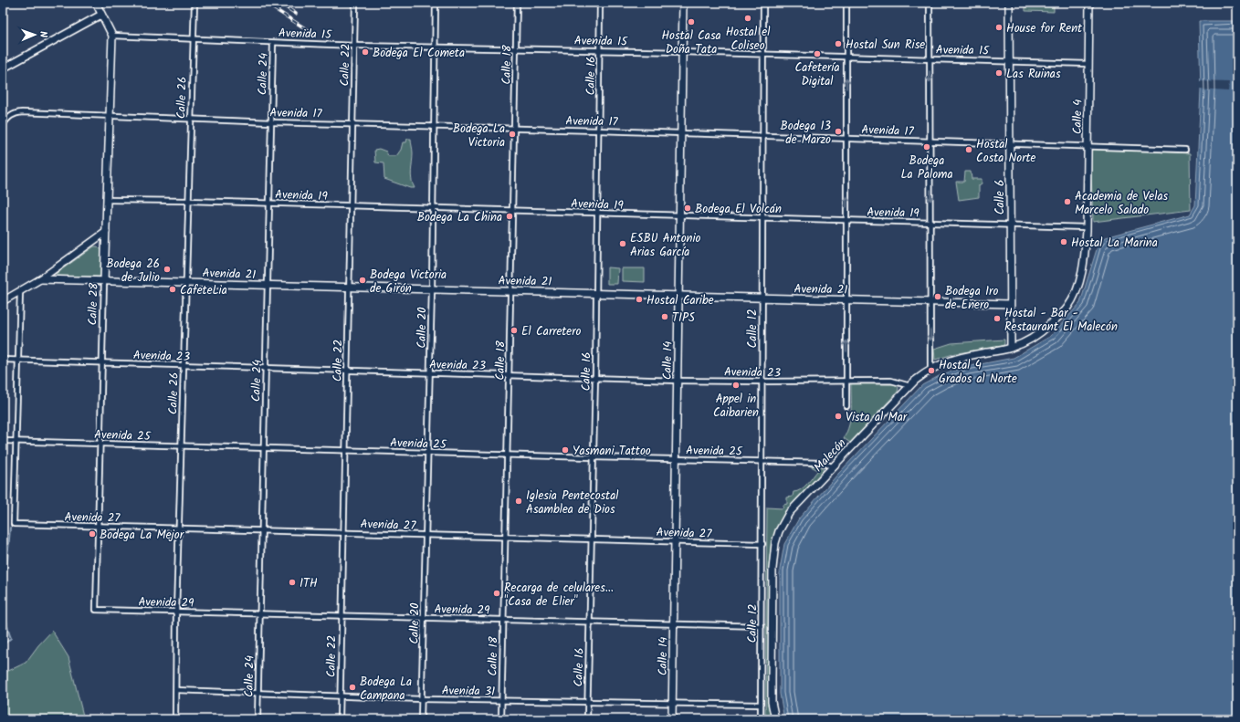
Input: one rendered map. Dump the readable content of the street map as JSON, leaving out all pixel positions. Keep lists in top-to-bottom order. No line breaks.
{"streets":{"main road":["Calle 4","Calle 6","Avenida 21","Calle 28","Calle 14","Malecón"],"street":["Avenida 15","Calle 22","Calle 18","Calle 24","Calle 16","Calle 26","Avenida 17","Avenida 19","Calle 20","Calle 12","Avenida 23","Avenida 25","Avenida 27","Avenida 29","Avenida 31"]},"crossings":[["Avenida 15","Calle 22"],["Avenida 15","Calle 18"],["Avenida 15","Calle 24"],["Avenida 15","Calle 16"],["Avenida 15","Calle 26"],["Avenida 15","Calle 4"],["Avenida 15","Calle 6"],["Avenida 15","Calle 28"],["Avenida 15","Calle 20"],["Avenida 15","Calle 12"],["Avenida 15","Calle 14"],["Calle 22","Avenida 17"],["Calle 22","Avenida 19"],["Calle 22","Avenida 21"],["Calle 22","Avenida 23"],["Calle 22","Avenida 25"],["Calle 22","Avenida 27"],["Calle 22","Avenida 29"],["Calle 22","Avenida 31"],["Calle 18","Avenida 17"],["Calle 18","Avenida 19"],["Calle 18","Avenida 21"],["Calle 18","Avenida 23"],["Calle 18","Avenida 25"],["Calle 18","Avenida 27"],["Calle 18","Avenida 29"],["Calle 18","Avenida 31"],["Calle 24","Avenida 17"],["Calle 24","Avenida 19"],["Calle 24","Avenida 21"],["Calle 24","Avenida 23"],["Calle 24","Avenida 25"],["Calle 24","Avenida 27"],["Calle 24","Avenida 29"],["Calle 24","Avenida 31"],["Calle 16","Avenida 17"],["Calle 16","Avenida 19"],["Calle 16","Avenida 21"],["Calle 16","Avenida 23"],["Calle 16","Avenida 25"],["Calle 16","Avenida 27"],["Calle 16","Avenida 29"],["Calle 16","Avenida 31"],["Calle 26","Avenida 17"],["Calle 26","Avenida 19"],["Calle 26","Avenida 21"],["Calle 26","Avenida 23"],["Calle 26","Avenida 25"],["Calle 26","Avenida 27"],["Calle 26","Avenida 29"],["Calle 26","Avenida 31"],["Avenida 17","Calle 4"],["Avenida 17","Calle 6"],["Avenida 17","Calle 28"],["Avenida 17","Calle 20"],["Avenida 17","Calle 12"],["Avenida 17","Calle 14"],["Calle 4","Avenida 19"],["Calle 4","Malecón"],["Avenida 19","Calle 6"],["Avenida 19","Calle 28"],["Avenida 19","Calle 20"],["Avenida 19","Calle 12"],["Avenida 19","Calle 14"],["Avenida 19","Malecón"],["Calle 6","Avenida 21"],["Calle 6","Malecón"],["Avenida 21","Calle 28"],["Avenida 21","Calle 20"],["Avenida 21","Calle 12"],["Avenida 21","Calle 14"],["Calle 28","Avenida 23"],["Calle 28","Avenida 25"],["Calle 28","Avenida 27"],["Calle 28","Avenida 29"],["Calle 20","Avenida 23"],["Calle 20","Avenida 25"],["Calle 20","Avenida 27"],["Calle 20","Avenida 29"],["Calle 20","Avenida 31"],["Calle 12","Avenida 23"],["Calle 12","Avenida 25"],["Calle 12","Avenida 27"],["Calle 12","Avenida 29"],["Calle 12","Avenida 31"],["Avenida 23","Calle 14"],["Avenida 23","Malecón"],["Calle 14","Avenida 25"],["Calle 14","Avenida 27"],["Calle 14","Avenida 29"],["Calle 14","Avenida 31"],["Avenida 25","Malecón"],["Avenida 25","Avenida 27"]],"places":["Hostal el Coliseo","Hostal Casa Doña Tata","House for Rent","Hostal Sun Rise","Bodega El Cometa","Cafetería Digital","Las Ruinas","Bodega 13 de Marzo","Bodega La Victoria","Bodega La Paloma","Hostal Costa Norte","Academia de Velas Marcelo Salado","Bodega El Volcán","Bodega La China","Hostal La Marina","ESBU Antonio Arias García","Bodega 26 de Julio","Bodega Victoria de Girón","CafeteLia","Bodega 1ro de Enero","Hostal Caribe","TIPS","Hostal - Bar - Restaurant El Malecón","El Carretero","Hostal 4 Grados al Norte","Appel in Caibarien","Vista al Mar","Yasmani Tattoo","Iglesia Pentecostal Asamblea de Dios","Bodega La Mejor","ITH","Recarga de celulares... \"Casa de Elier\"","Bodega La Campana"],"north":"right"}
